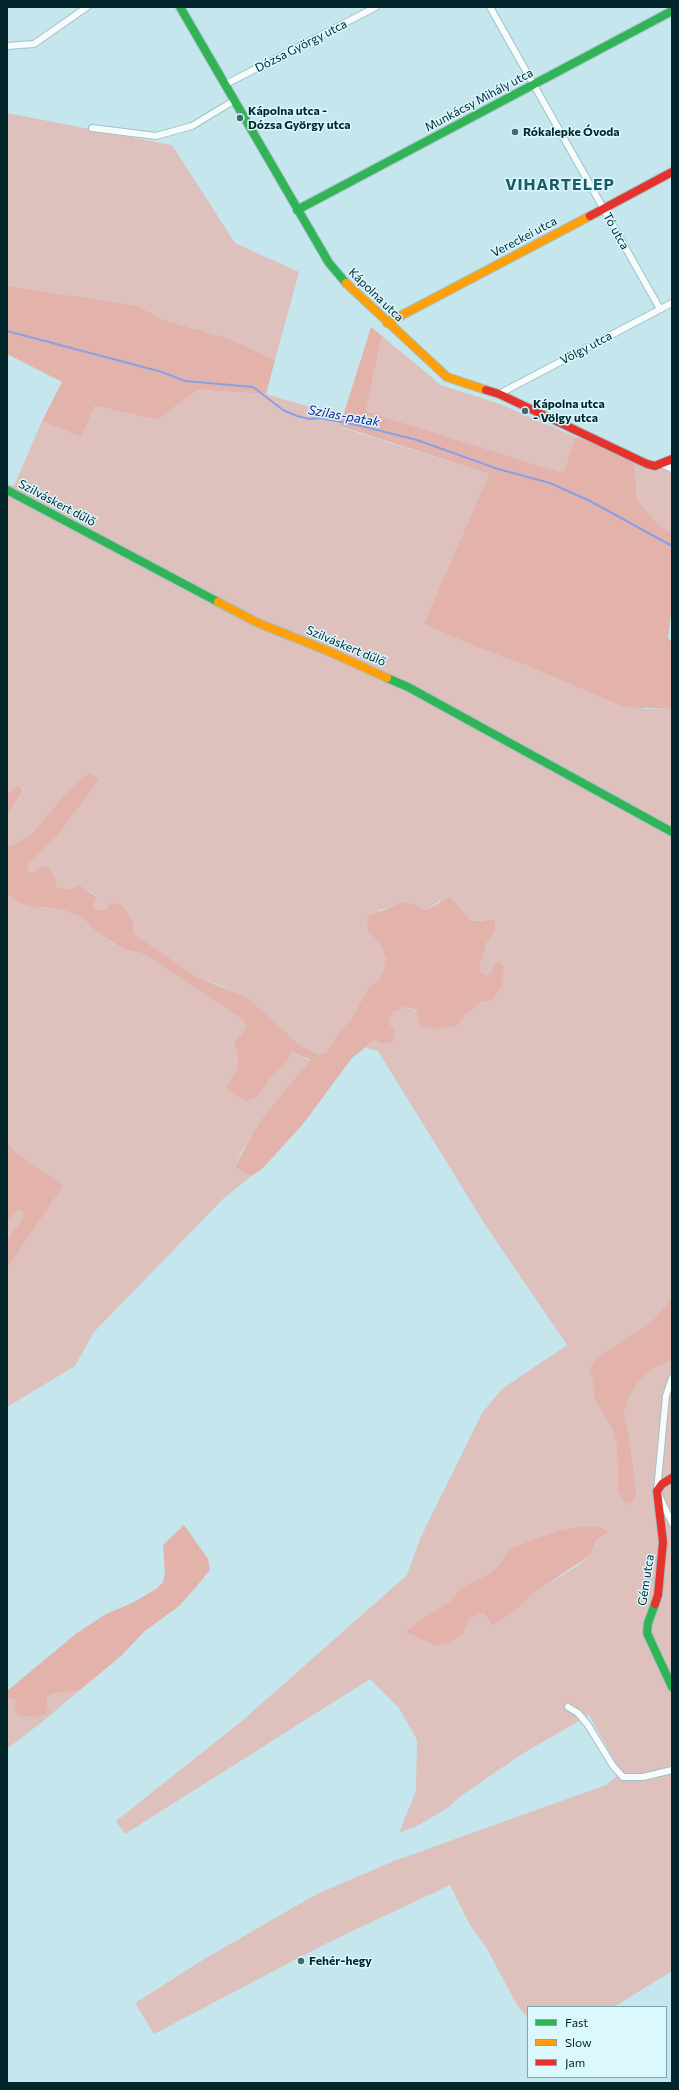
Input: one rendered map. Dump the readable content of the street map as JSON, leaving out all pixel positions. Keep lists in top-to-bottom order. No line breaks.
{"streets":{"street":["Dózsa György utca","Munkácsy Mihály utca","Tó utca","Vereckei utca","Kápolna utca","Völgy utca","Szilváskert dűlő","Gém utca"]},"crossings":[["Dózsa György utca","Kápolna utca"],["Munkácsy Mihály utca","Tó utca"],["Munkácsy Mihály utca","Kápolna utca"],["Tó utca","Vereckei utca"],["Tó utca","Völgy utca"],["Vereckei utca","Kápolna utca"],["Kápolna utca","Völgy utca"]],"districts":["VIHARTELEP"],"water":["Szilas-patak"],"places":["Kápolna utca - Dózsa György utca","Rókalepke Óvoda","Kápolna utca - Völgy utca","Fehér-hegy"],"legend":["Fast","Slow","Jam"]}
